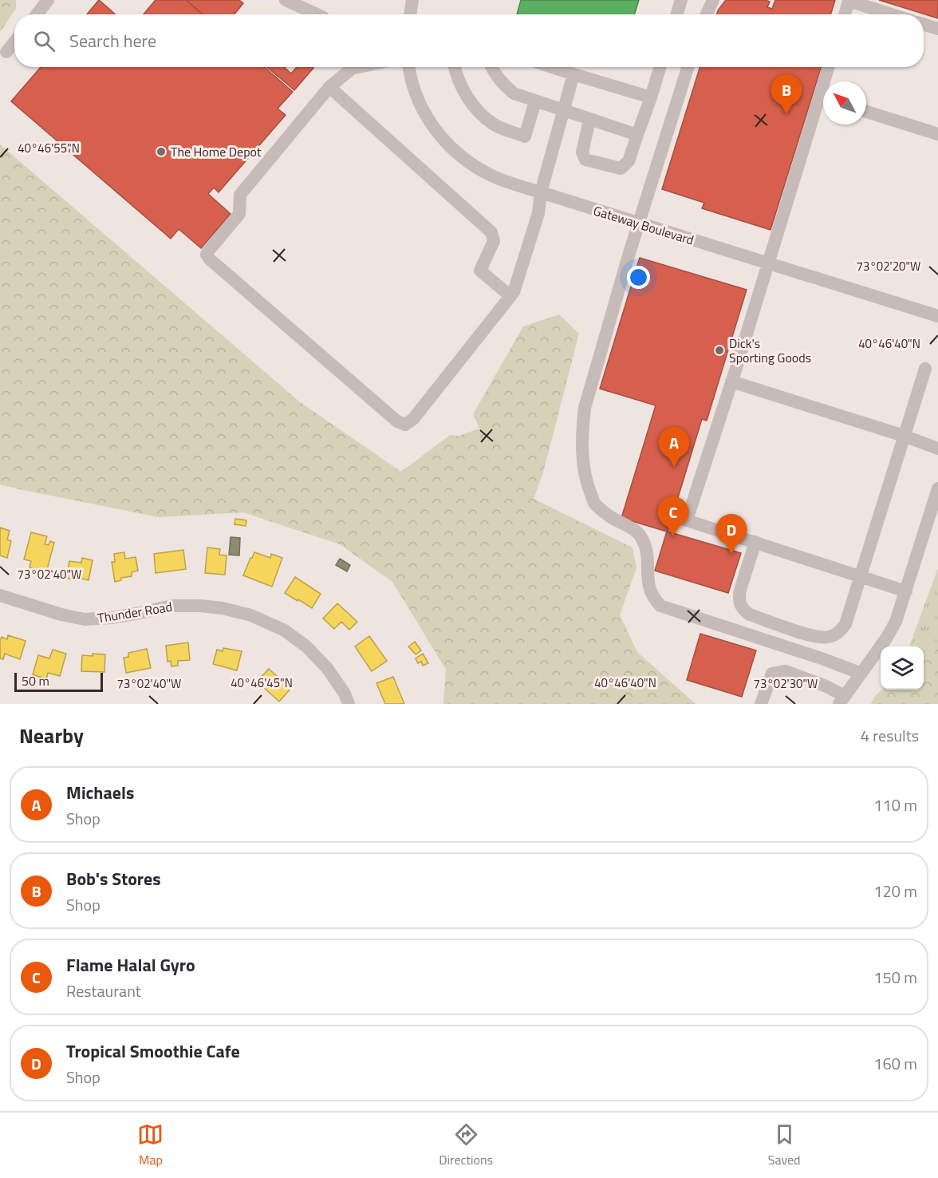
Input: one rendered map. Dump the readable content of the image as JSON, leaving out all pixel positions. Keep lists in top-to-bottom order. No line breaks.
{"streets":{"street":["Gateway Boulevard","Thunder Road"]},"places":["The Home Depot","Dick's Sporting Goods"],"scale_bar":"50 m","north":"top left","page":{"search":"Search here","pins":["B","A","C","D"],"scale":"50 m","heading":["Nearby","4 results"],"list":[{"mark":"A","name":"Michaels","note":"Shop","value":"110 m"},{"mark":"B","name":"Bob's Stores","note":"Shop","value":"120 m"},{"mark":"C","name":"Flame Halal Gyro","note":"Restaurant","value":"150 m"},{"mark":"D","name":"Tropical Smoothie Cafe","note":"Shop","value":"160 m"}],"nav":["Map","Directions","Saved"]},"coordinates":["40°46'55\"N","73°02'20\"W","40°46'40\"N","73°02'40\"W","40°46'45\"N","73°02'30\"W"]}
